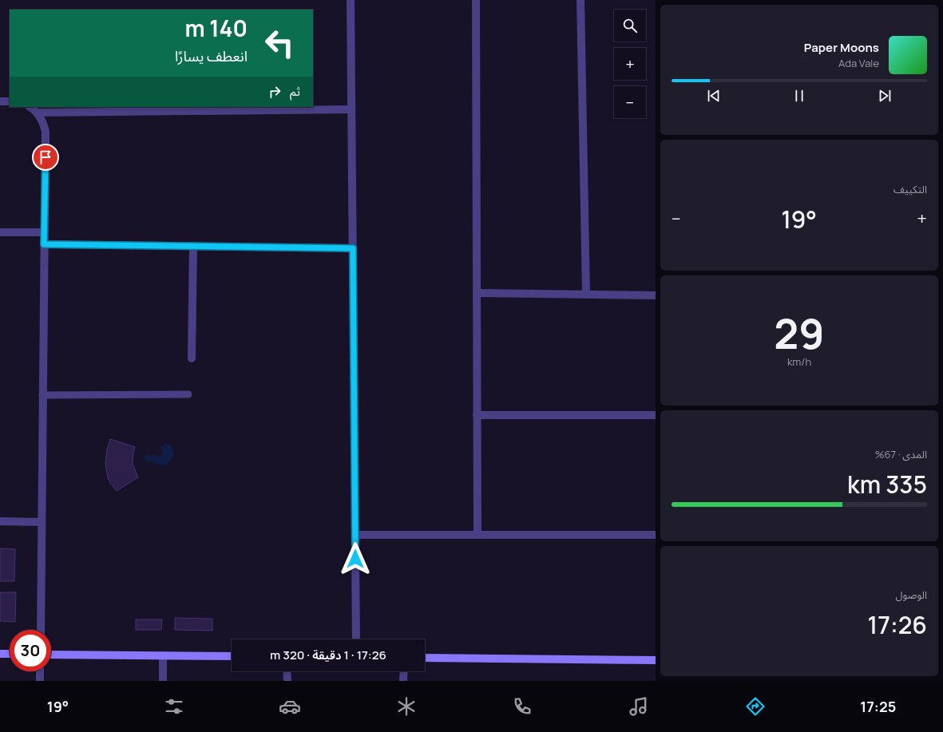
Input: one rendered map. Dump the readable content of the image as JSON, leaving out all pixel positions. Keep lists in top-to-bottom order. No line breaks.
{"page":{"map_buttons":["+","−"],"turn":["140 m","انعطف يسارًا"],"song":["Paper Moons","Ada Vale"],"then":"ثم","tile":["التكييف",["29","km/h"],["المدى · 67%","335 km"],["الوصول","17:26"]],"heat":["−","19°","+"],"limit":"30","trip":"17:26 · 1 دقيقة · 320 m","tabs":["17:25","19°"]}}
